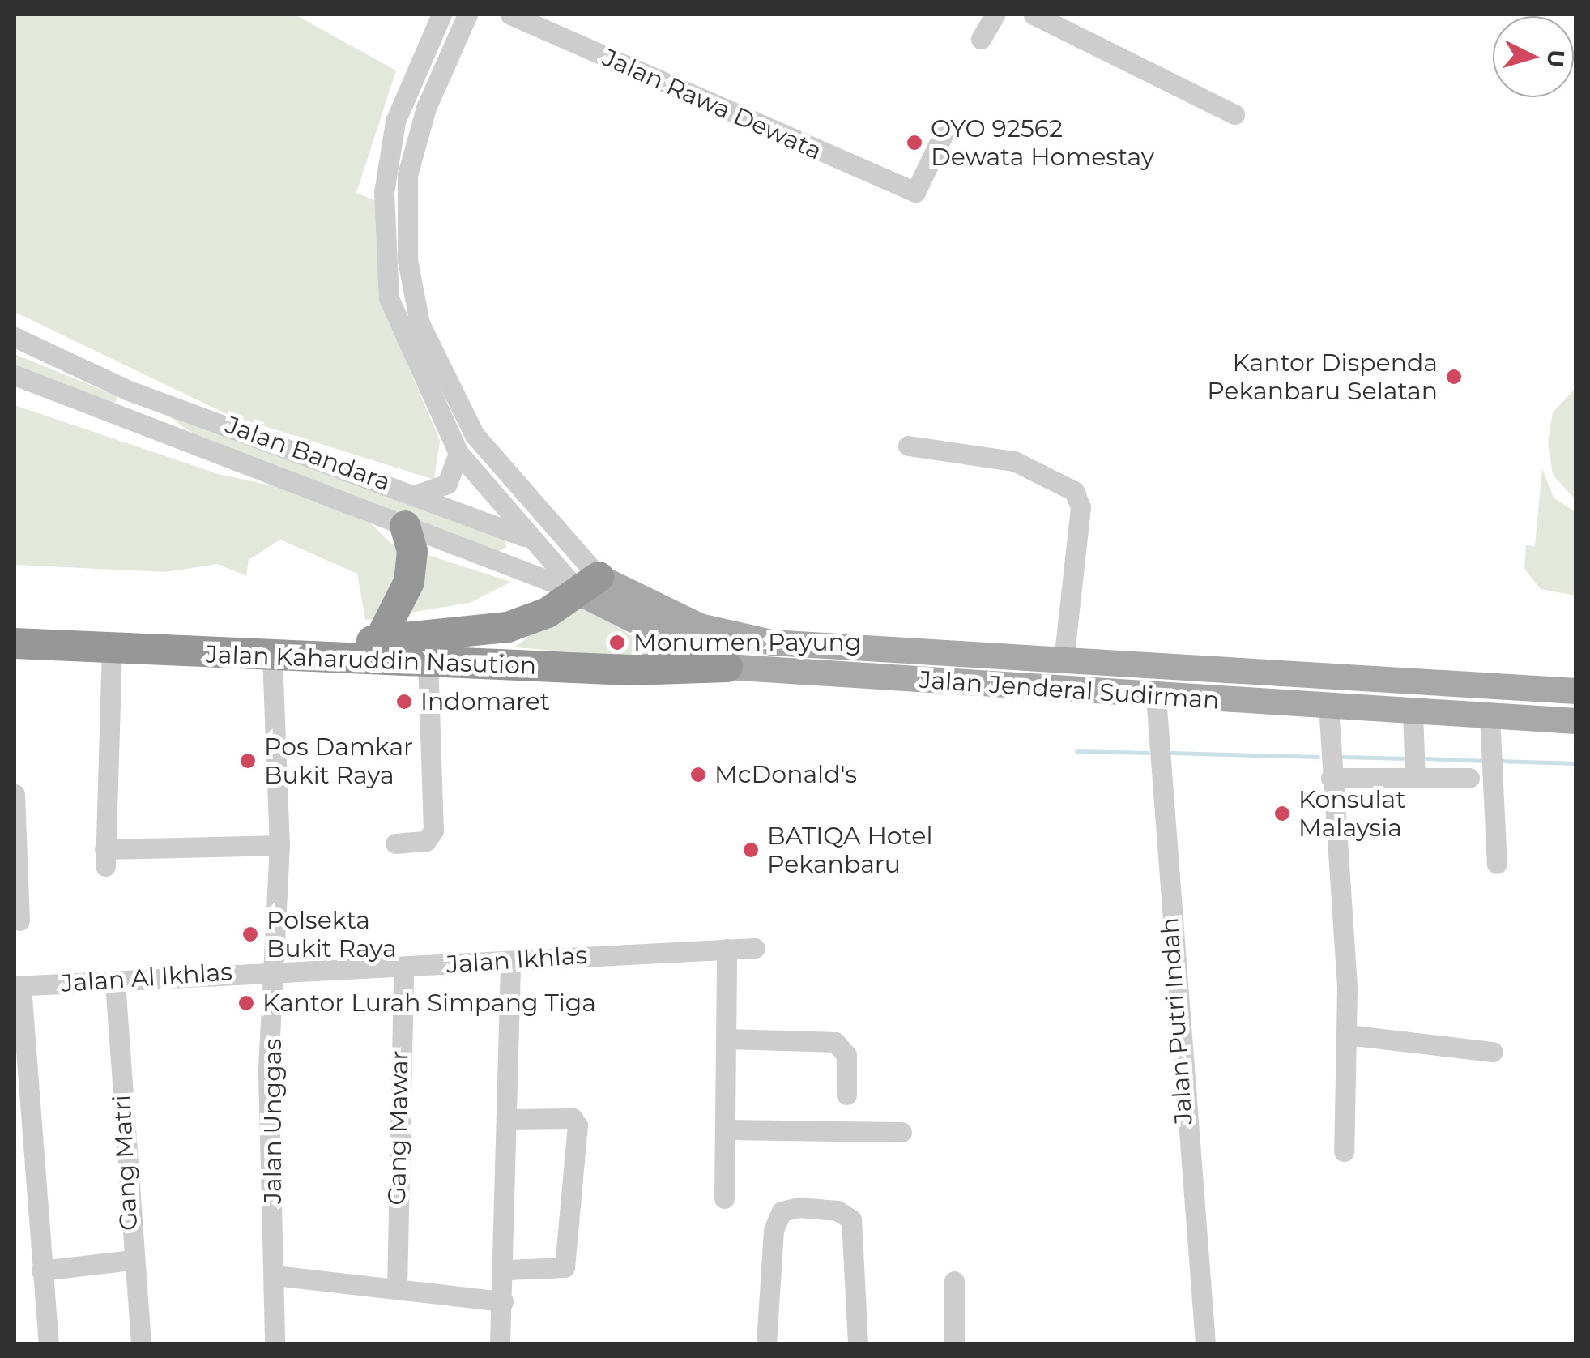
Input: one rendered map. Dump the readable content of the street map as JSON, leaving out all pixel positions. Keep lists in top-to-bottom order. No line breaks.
{"streets":{"highway":["Jalan Kaharuddin Nasution"],"main road":["Jalan Jenderal Sudirman"],"street":["Jalan Rawa Dewata","Jalan Bandara","Jalan Ikhlas","Jalan Al Ikhlas","Jalan Putri Indah","Jalan Unggas","Gang Mawar","Gang Matri"]},"crossings":[["Jalan Bandara","Jalan Kaharuddin Nasution"],["Jalan Bandara","Jalan Jenderal Sudirman"],["Jalan Kaharuddin Nasution","Jalan Jenderal Sudirman"],["Jalan Kaharuddin Nasution","Jalan Unggas"],["Jalan Jenderal Sudirman","Jalan Putri Indah"],["Jalan Ikhlas","Jalan Al Ikhlas"],["Jalan Ikhlas","Jalan Unggas"],["Jalan Ikhlas","Gang Mawar"],["Jalan Al Ikhlas","Jalan Unggas"],["Jalan Al Ikhlas","Gang Matri"]],"places":["OYO 92562 Dewata Homestay","Kantor Dispenda Pekanbaru Selatan","Monumen Payung","Indomaret","Pos Damkar Bukit Raya","McDonald's","Konsulat Malaysia","BATIQA Hotel Pekanbaru","Polsekta Bukit Raya","Kantor Lurah Simpang Tiga"],"north":"right"}
